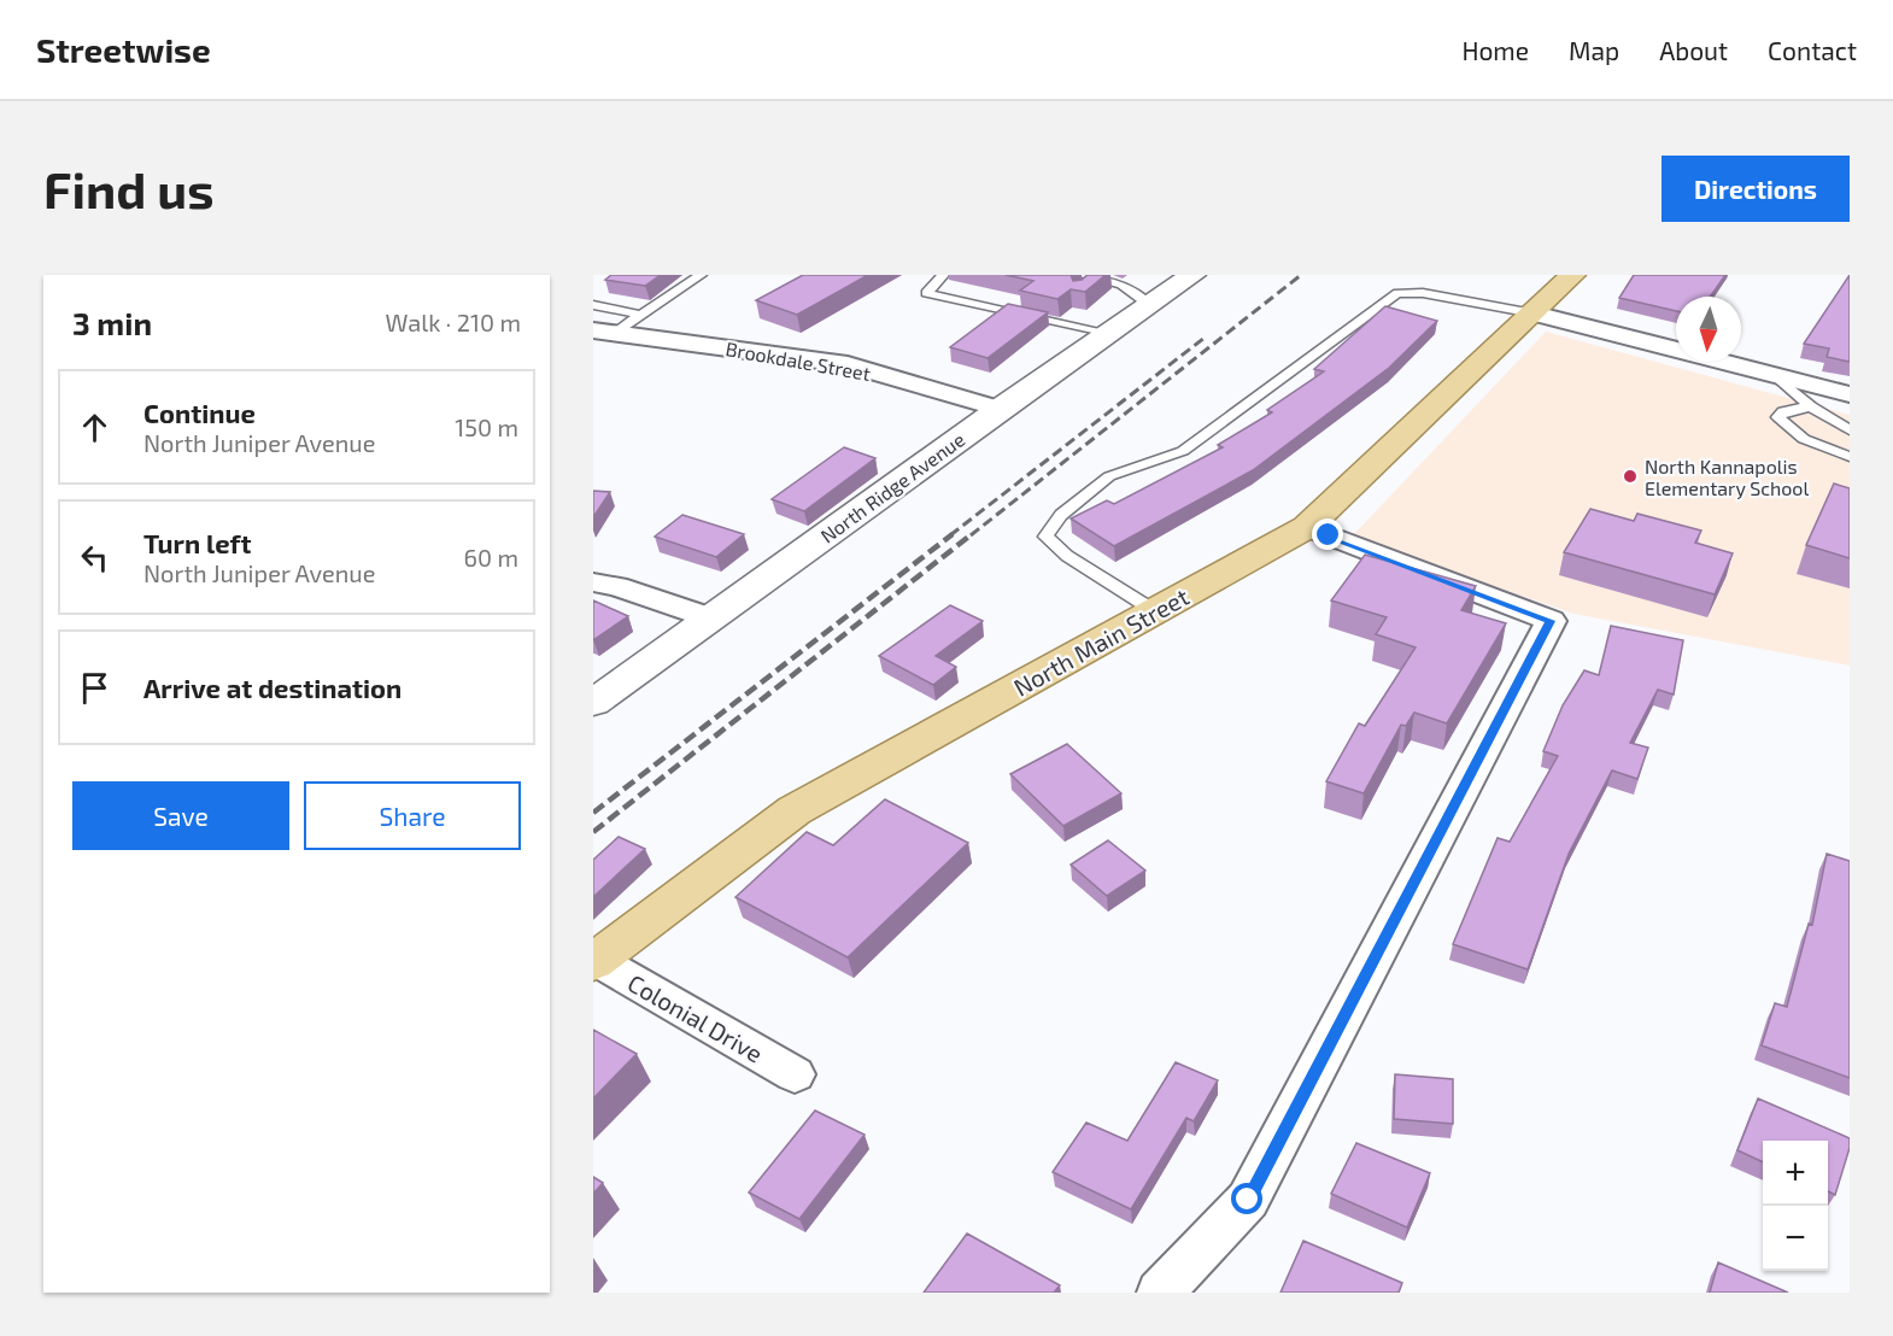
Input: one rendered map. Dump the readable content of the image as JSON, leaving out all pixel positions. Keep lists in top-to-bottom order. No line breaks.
{"streets":{"main road":["North Main Street"],"street":["Brookdale Street","North Ridge Avenue","Colonial Drive"]},"crossings":[["Brookdale Street","North Ridge Avenue"],["North Main Street","Colonial Drive"]],"places":["North Kannapolis Elementary School"],"north":"bottom","page":{"header":"Streetwise","nav":["Home","Map","About","Contact"],"buttons":["Directions",["Save","Share"]],"title":"Find us","heading":["3 min","Walk · 210 m"],"list":[["Continue","North Juniper Avenue","150 m"],["Turn left","North Juniper Avenue","60 m"],"Arrive at destination"],"map_buttons":["+","−"]}}
